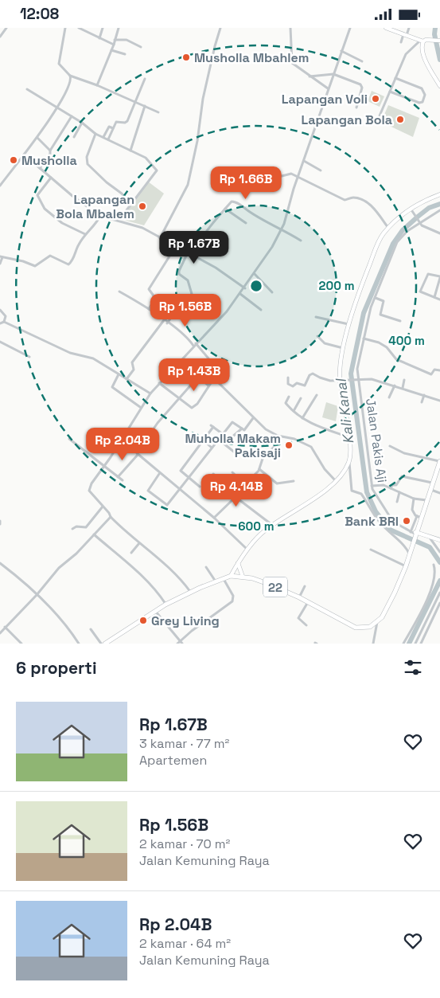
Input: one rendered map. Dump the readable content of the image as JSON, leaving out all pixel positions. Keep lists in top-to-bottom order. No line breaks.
{"streets":{"highway":["22"],"street":["Jalan Pakis Aji"]},"water":["Kali Kanal"],"places":["Musholla Mbahlem","Lapangan Voli","Lapangan Bola","Musholla","Lapangan Bola Mbalem","Muholla Makam Pakisaji","Bank BRI","Grey Living"],"page":{"status":"12:08","price":["Rp 1.66B","Rp 1.67B","Rp 1.56B","Rp 1.43B","Rp 2.04B","Rp 4.14B"],"heading":"6 properti","list":[{"name":"Rp 1.67B","note":"3 kamar · 77 m² · Apartemen"},{"name":"Rp 1.56B","note":"2 kamar · 70 m² · Jalan Kemuning Raya"},{"name":"Rp 2.04B","note":"2 kamar · 64 m² · Jalan Kemuning Raya"}]},"rings":["200 m","400 m","600 m"]}
